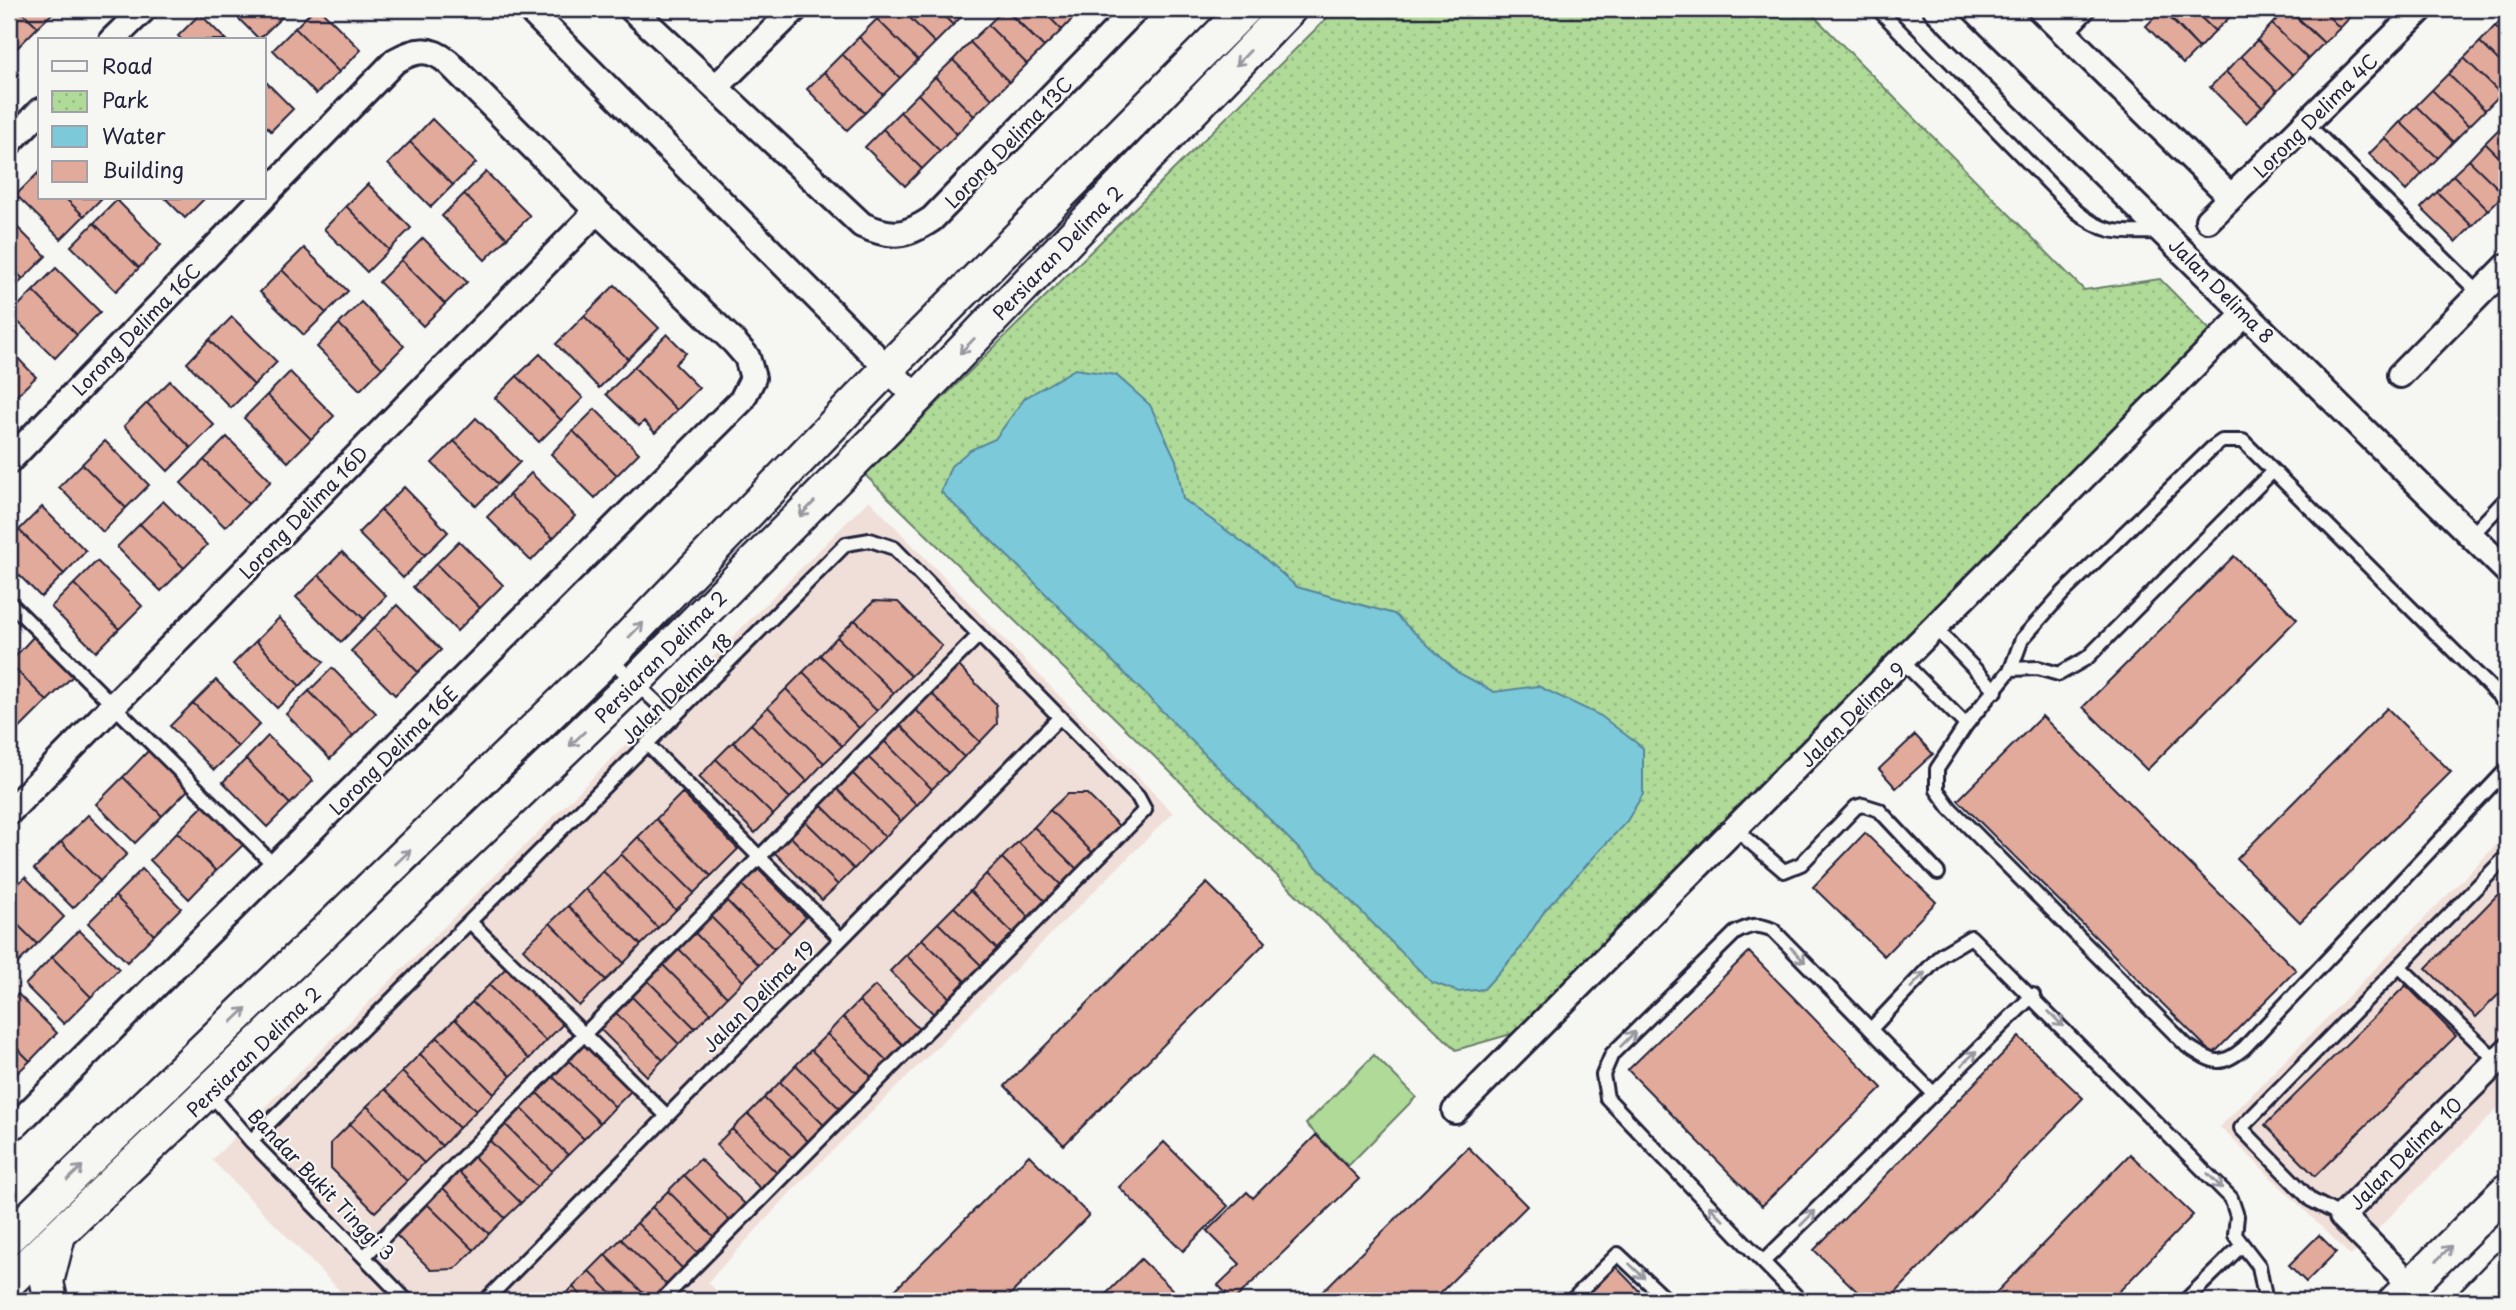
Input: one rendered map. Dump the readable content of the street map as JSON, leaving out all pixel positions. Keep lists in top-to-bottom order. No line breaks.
{"streets":{"street":["Lorong Delima 4C","Lorong Delima 13C","Persiaran Delima 2","Jalan Delima 8","Lorong Delima 16C","Lorong Delima 16D","Jalan Delima 9","Lorong Delima 16E","Jalan Delima 10"],"lane":["Jalan Delmia 18","Jalan Delima 19","Bandar Bukit Tinggi 3"]},"crossings":[["Persiaran Delima 2","Bandar Bukit Tinggi 3"],["Jalan Delima 8","Jalan Delima 9"],["Lorong Delima 16C","Lorong Delima 16D"],["Lorong Delima 16C","Lorong Delima 16E"],["Lorong Delima 16D","Lorong Delima 16E"],["Jalan Delmia 18","Jalan Delima 19"],["Jalan Delmia 18","Bandar Bukit Tinggi 3"]],"legend":["Road","Park","Water","Building"]}
